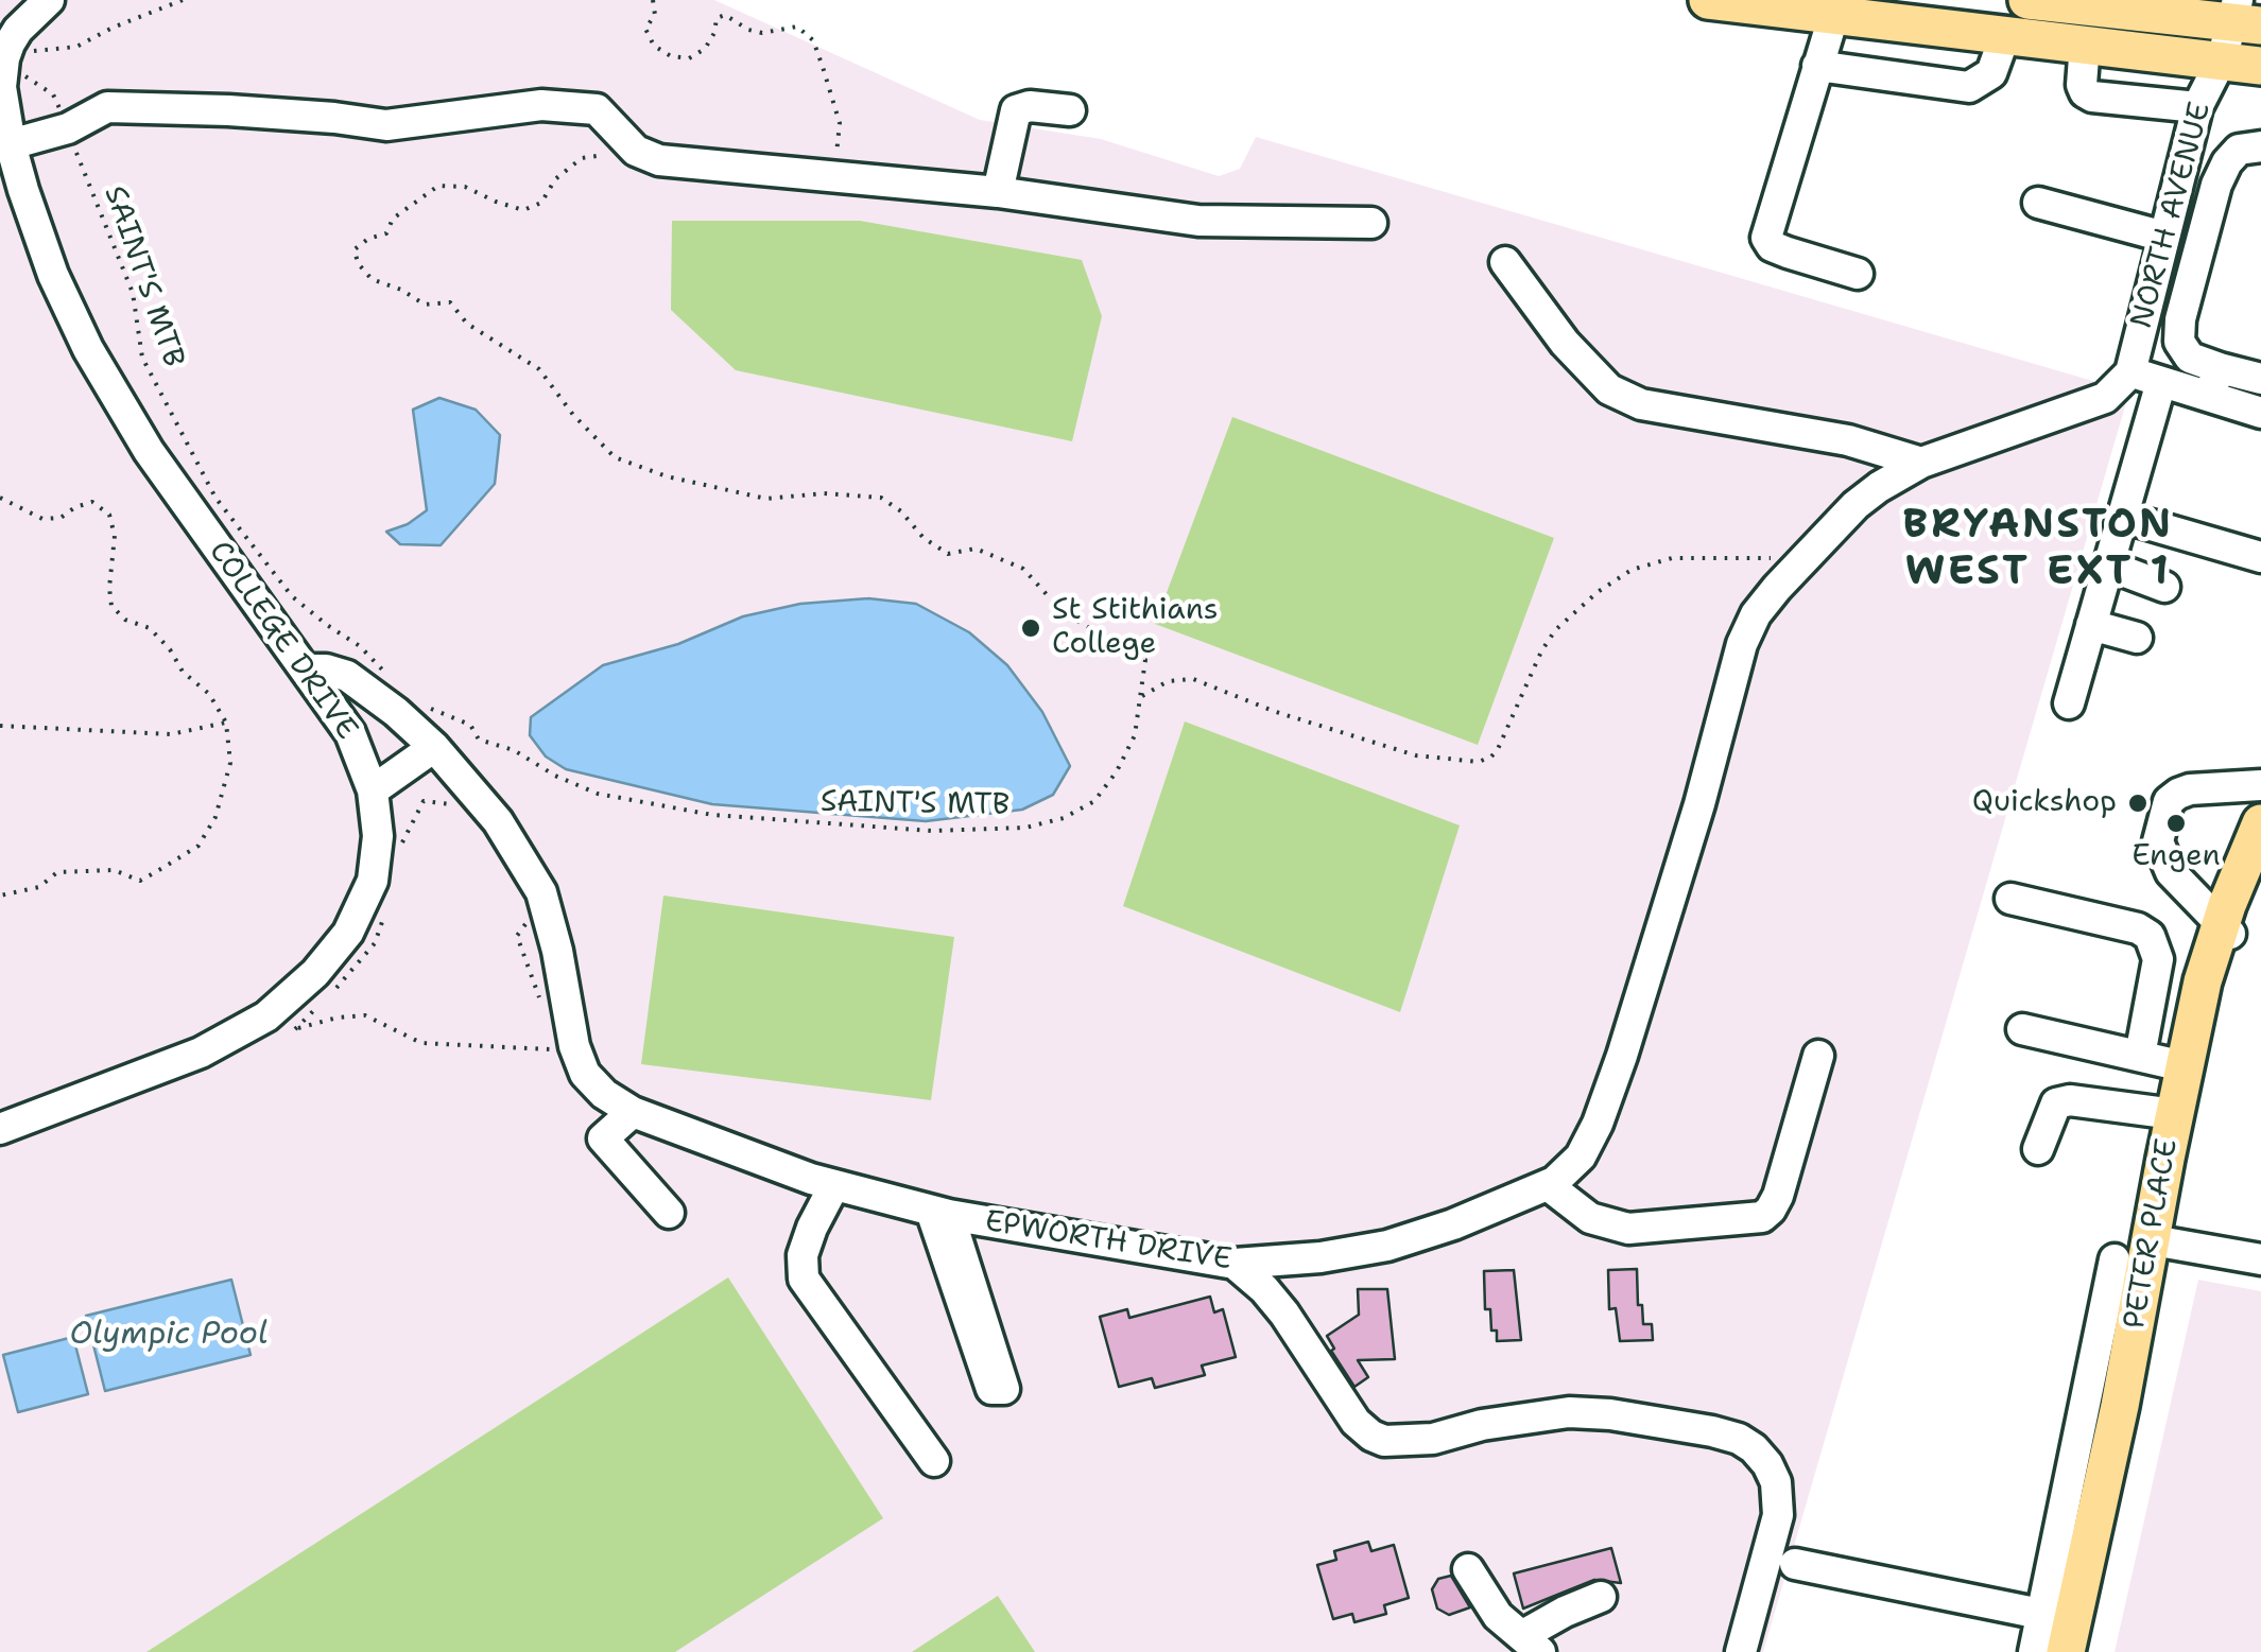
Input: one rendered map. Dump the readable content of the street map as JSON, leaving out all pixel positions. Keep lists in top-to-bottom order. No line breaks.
{"streets":{"main road":["PETER PLACE"],"street":["NORTH AVENUE","COLLEGE DRIVE","EPWORTH DRIVE"],"path":["SAINT'S MTB"]},"crossings":[["NORTH AVENUE","EPWORTH DRIVE"],["SAINT'S MTB","COLLEGE DRIVE"],["COLLEGE DRIVE","EPWORTH DRIVE"]],"districts":["BRYANSTON WEST EXT 1"],"water":["Olympic Pool"],"places":["St Stithians College","Quickshop","Engen"]}
